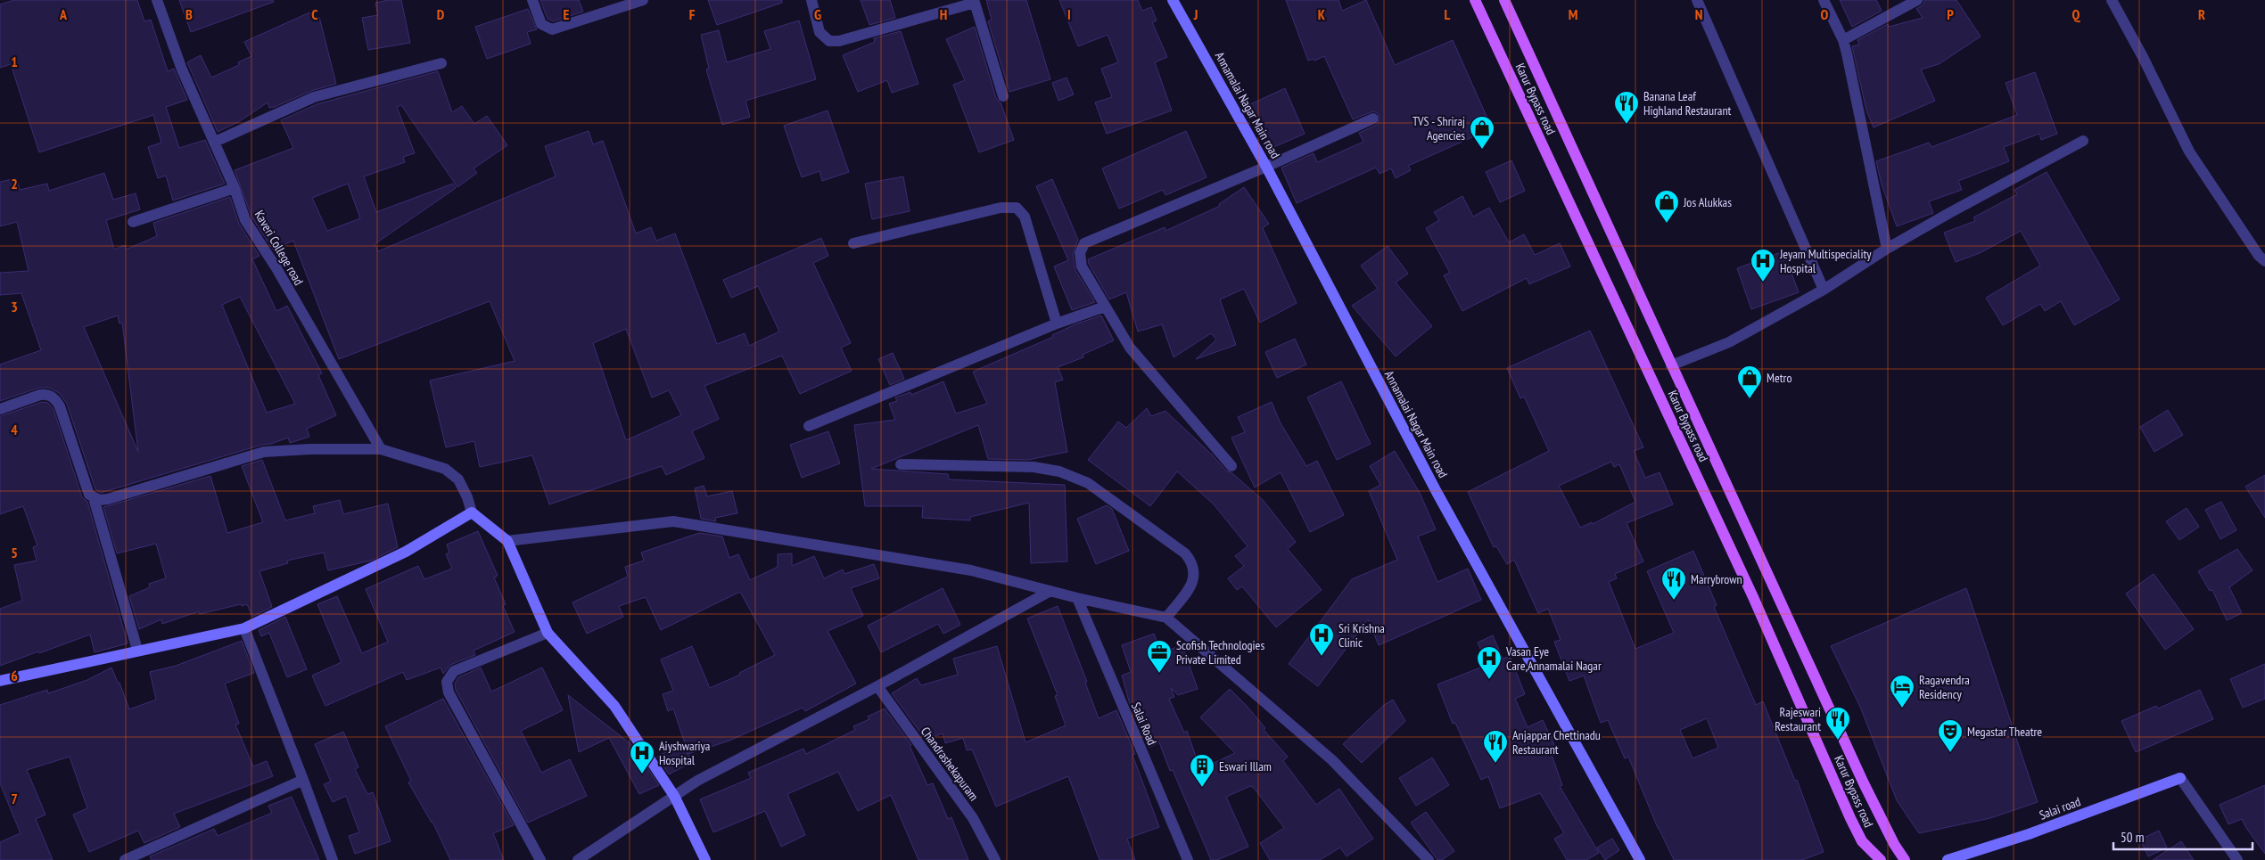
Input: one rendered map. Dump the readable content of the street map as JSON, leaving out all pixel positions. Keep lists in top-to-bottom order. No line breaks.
{"streets":{"main road":["Karur Bypass road"],"street":["Annamalai Nagar Main road","Kaveri College road","Salai Road","Chandrashekapuram","Salai road"]},"places":{"restaurant":["Banana Leaf Highland Restaurant","Marrybrown","Rajeswari Restaurant","Anjappar Chettinadu Restaurant"],"shop":["TVS - Shriraj Agencies","Jos Alukkas","Metro"],"hospital":["Jeyam Multispeciality Hospital","Sri Krishna Clinic","Vasan Eye Care,Annamalai Nagar","Aiyshwariya Hospital"],"office":["Scofish Technologies Private Limited"],"hotel":["Ragavendra Residency"],"theatre":["Megastar Theatre"],"building":["Eswari Illam"]},"scale_bar":"50 m","grid":{"columns":["A","B","C","D","E","F","G","H","I","J","K","L","M","N","O","P","Q","R"],"rows":["1","2","3","4","5","6","7"]}}
